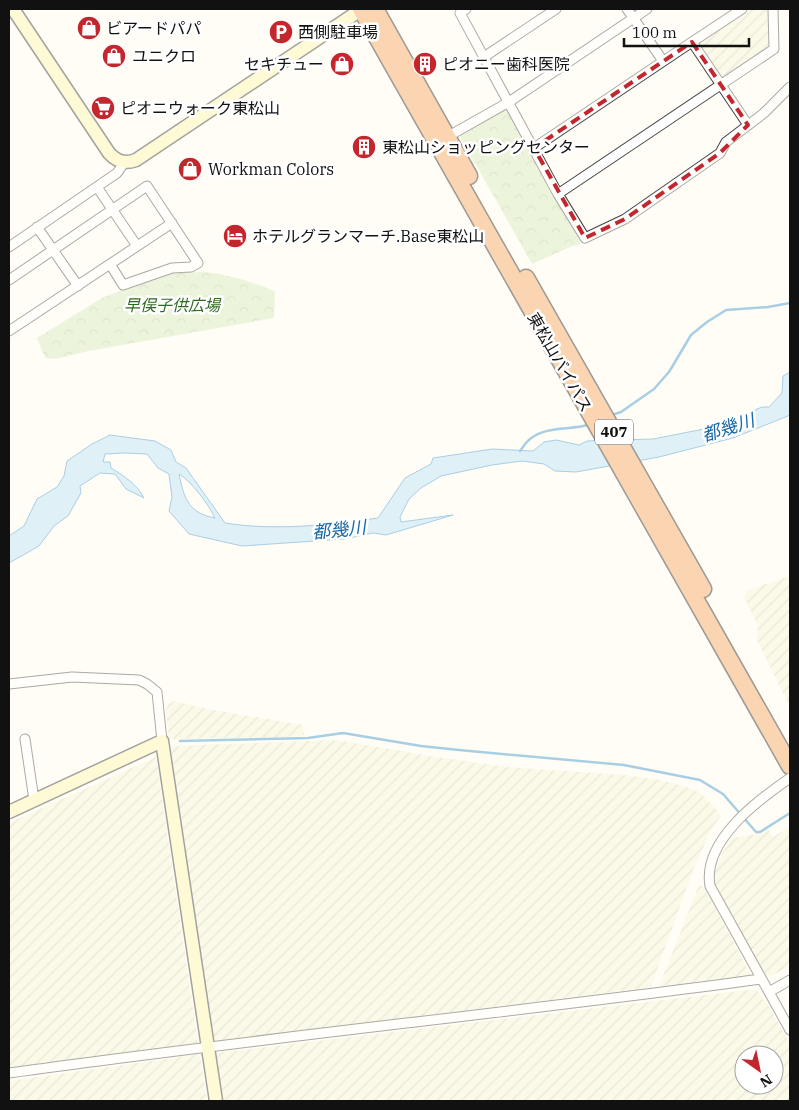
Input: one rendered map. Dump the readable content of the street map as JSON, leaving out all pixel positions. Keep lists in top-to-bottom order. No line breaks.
{"streets":{"highway":["東松山バイパス","407"]},"water":["都幾川"],"parks":["早俣子供広場"],"places":{"shop":["ビアードパパ","ユニクロ","セキチュー","Workman Colors"],"parking":["西側駐車場"],"building":["ピオニー歯科医院","東松山ショッピングセンター"],"supermarket":["ピオニウォーク東松山"],"hotel":["ホテルグランマーチ.Base東松山"]},"scale_bar":"100 m","north":"bottom right"}
